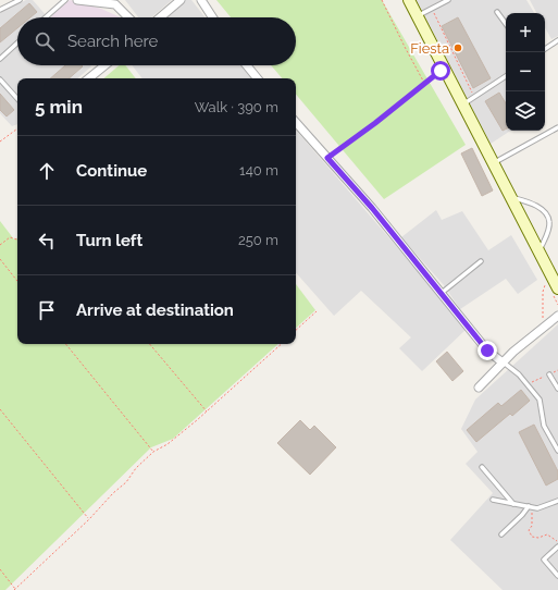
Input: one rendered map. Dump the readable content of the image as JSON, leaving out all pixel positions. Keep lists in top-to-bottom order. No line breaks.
{"places":["Fiesta"],"page":{"map_buttons":["+","−"],"search":"Search here","heading":["5 min","Walk · 390 m"],"list":[["Continue","140 m"],["Turn left","250 m"],"Arrive at destination"]}}
